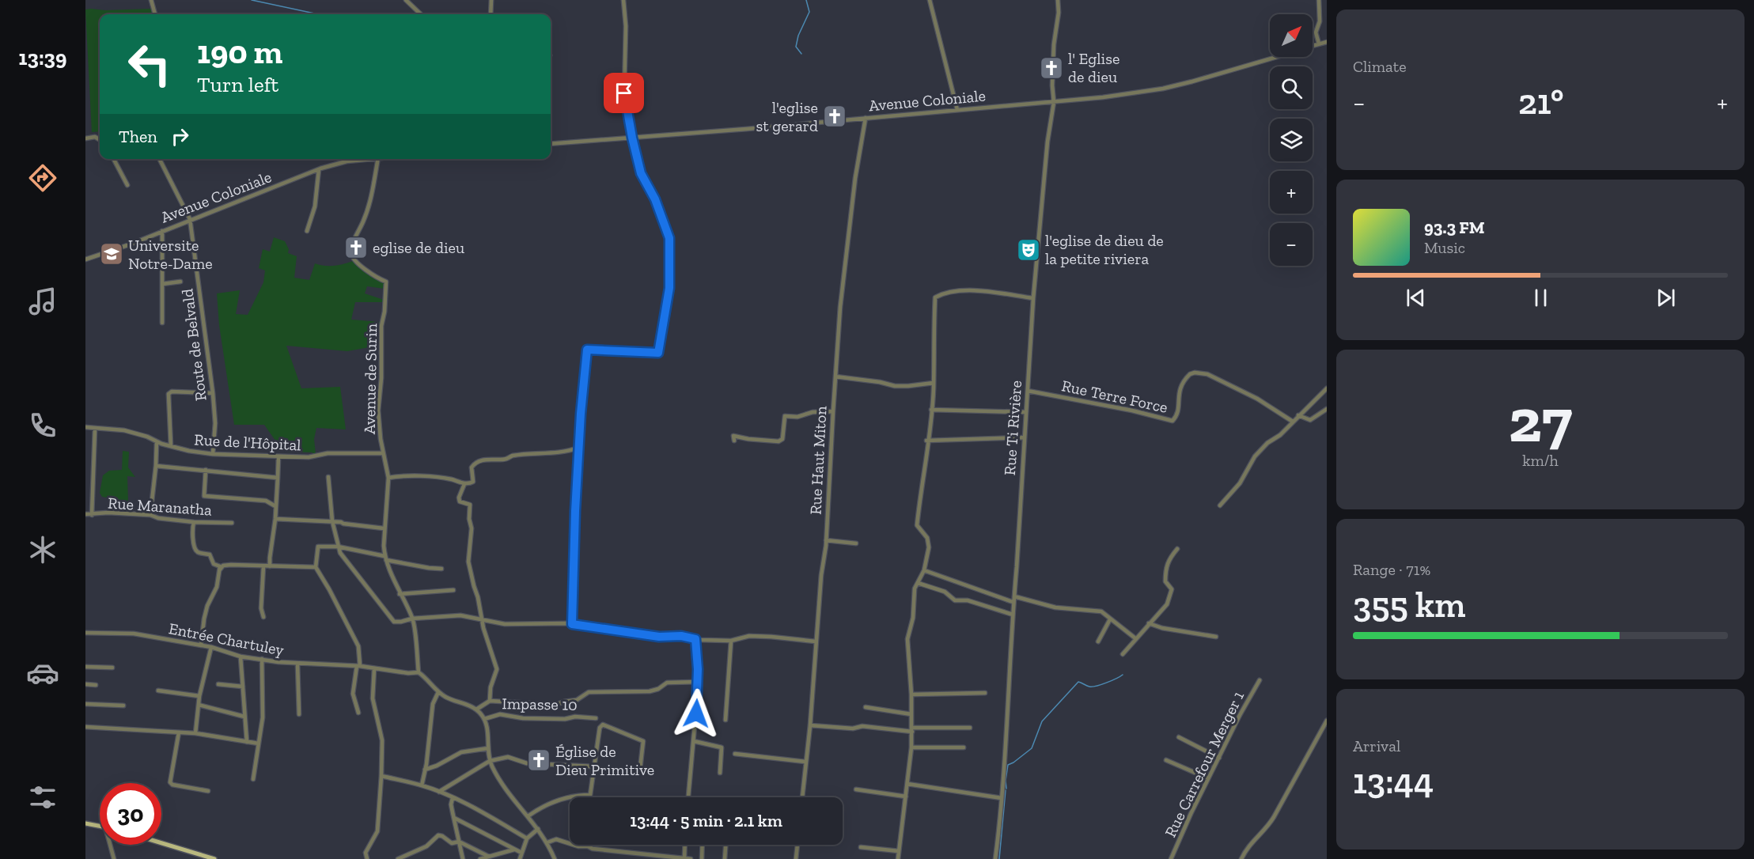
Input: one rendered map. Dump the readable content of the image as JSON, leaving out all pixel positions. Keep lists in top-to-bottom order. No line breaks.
{"streets":{"street":["Avenue Coloniale","Route de Belvald","Avenue de Surin","Rue Terre Force","Rue Ti Rivière","Rue de l'Hôpital","Rue Haut Miton","Rue Maranatha","Entrée Chartuley","Impasse 10","Rue Carrefour Merger 1"]},"crossings":[["Avenue Coloniale","Route de Belvald"],["Avenue Coloniale","Rue Ti Rivière"],["Avenue Coloniale","Rue Haut Miton"],["Route de Belvald","Rue de l'Hôpital"],["Avenue de Surin","Rue de l'Hôpital"],["Avenue de Surin","Entrée Chartuley"],["Rue Terre Force","Rue Ti Rivière"]],"places":{"church":["l' Eglise de dieu","l'eglise st gerard","eglise de dieu","Église de Dieu Primitive"],"theatre":["l'eglise de dieu de la petite riviera"],"school or university":["Universite Notre-Dame"]},"north":"top right","page":{"tabs":"13:39","tile":["Climate",["27","km/h"],["Range · 71%","355 km"],["Arrival","13:44"]],"map_buttons":["+","−"],"turn":["190 m","Turn left"],"heat":["−","21°","+"],"then":"Then","song":["93.3 FM","Music"],"limit":"30","trip":"13:44 · 5 min · 2.1 km"}}
